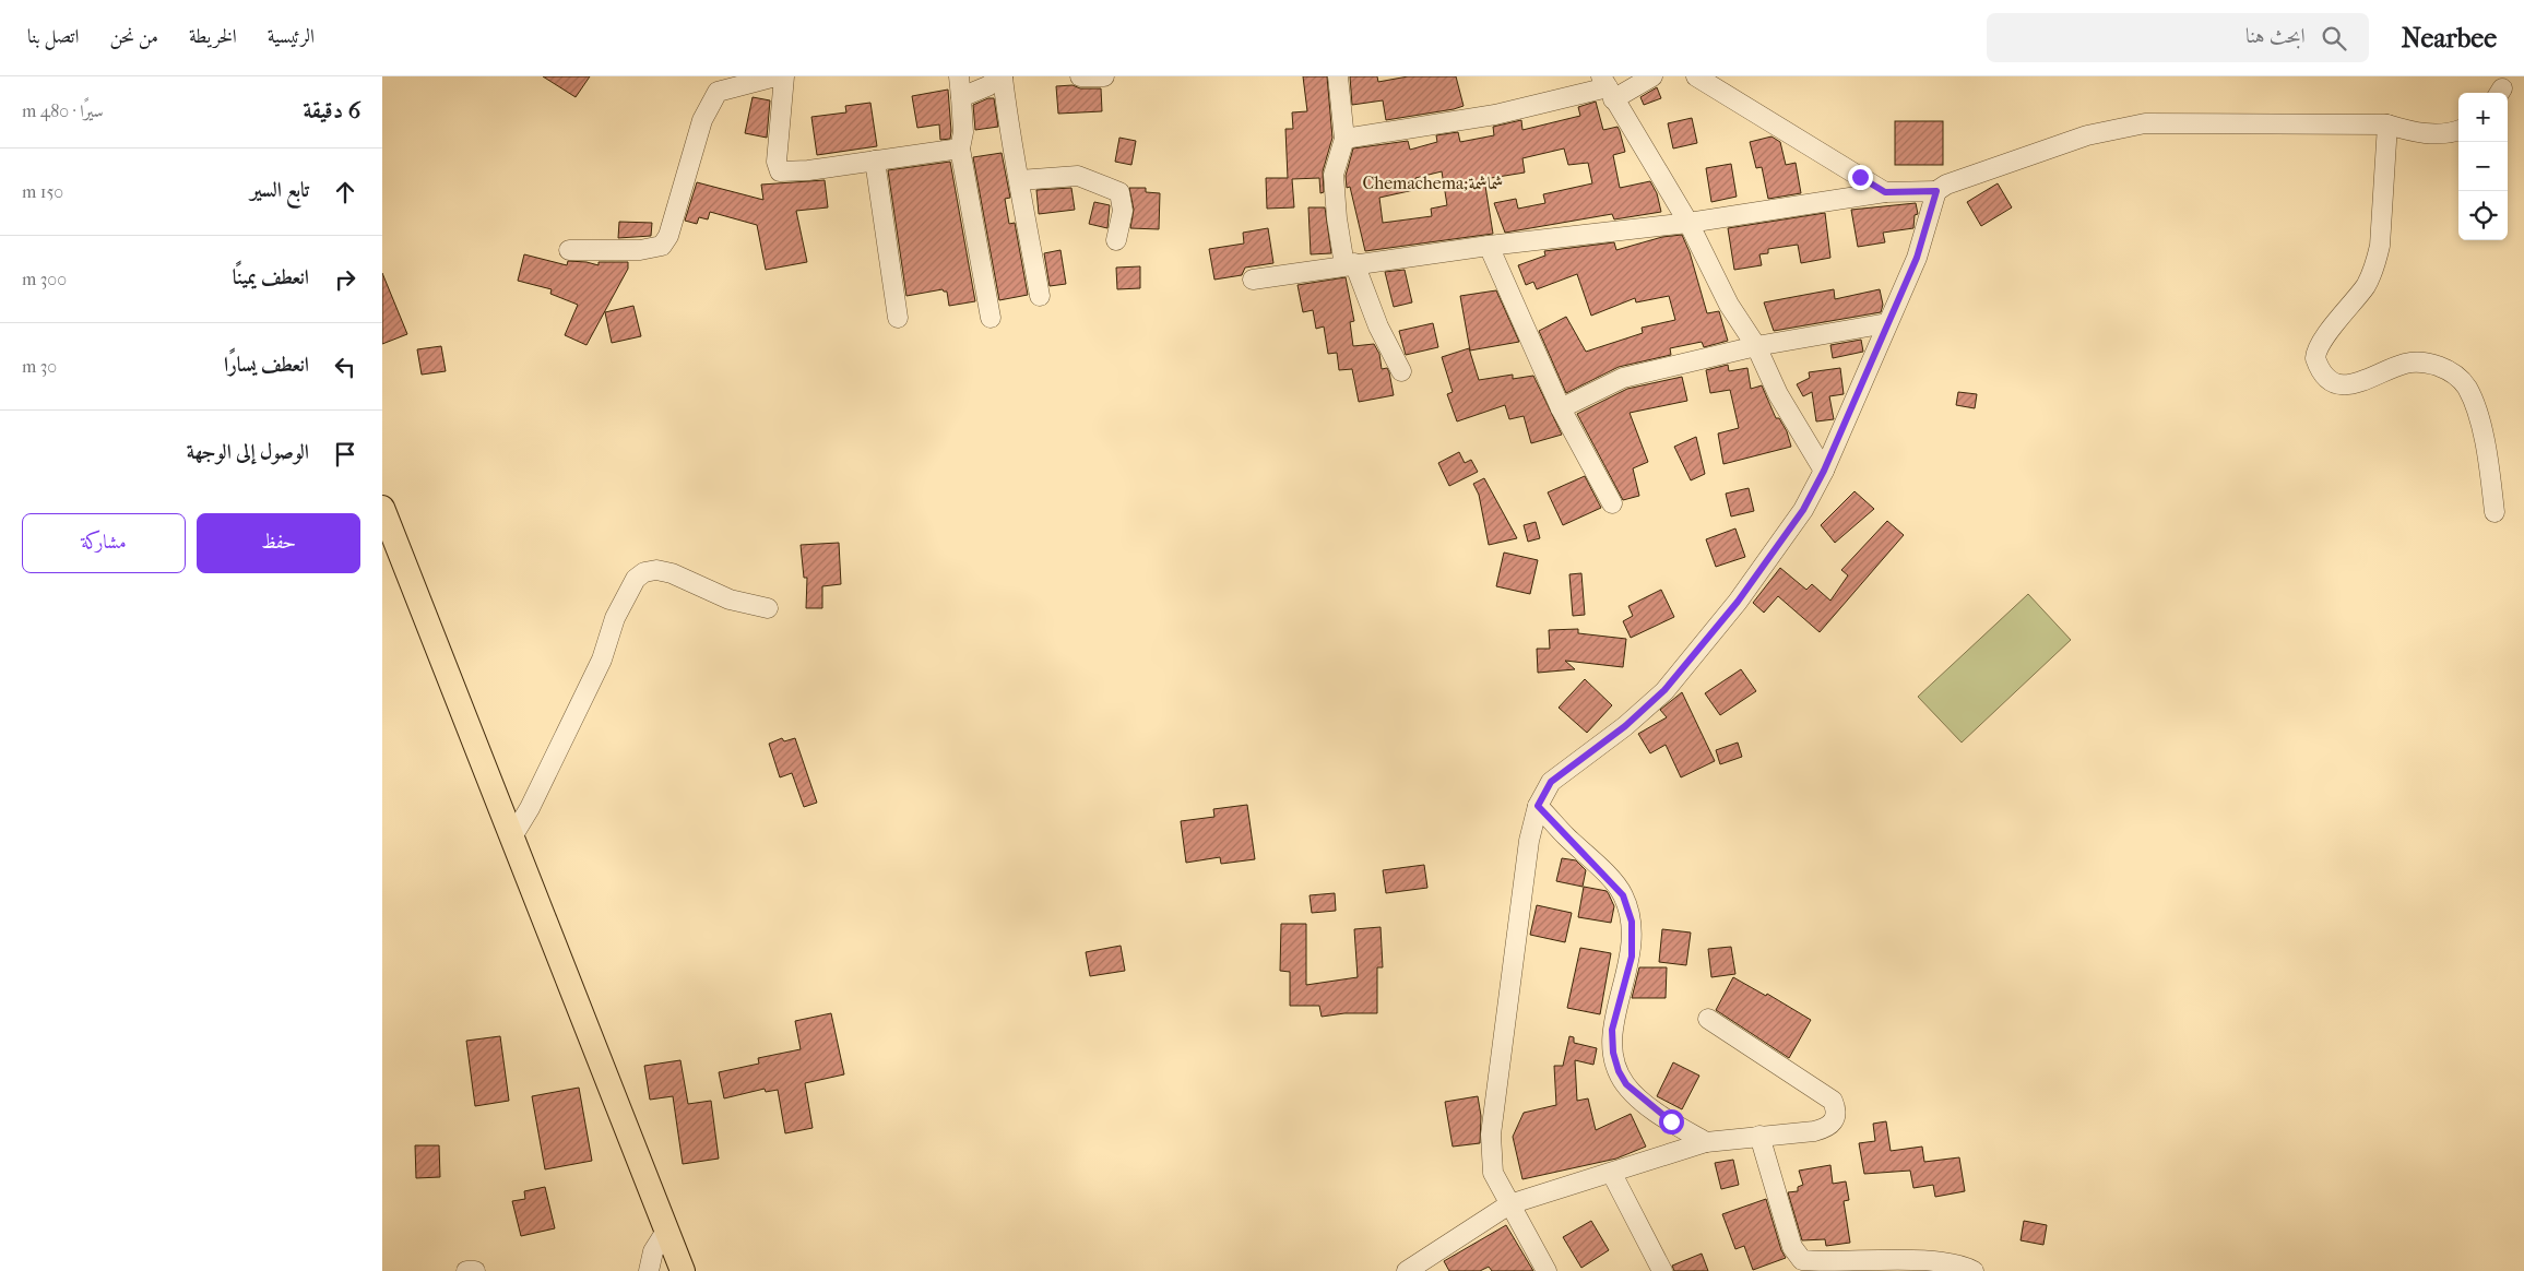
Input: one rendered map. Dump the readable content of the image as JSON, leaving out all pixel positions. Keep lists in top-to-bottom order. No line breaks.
{"districts":["Chemachema;شماشمة"],"page":{"header":"Nearbee","search":"ابحث هنا","nav":["الرئيسية","الخريطة","من نحن","اتصل بنا"],"heading":["6 دقيقة","سيرًا · 480 m"],"map_buttons":["+","−"],"list":[["تابع السير","150 m"],["انعطف يمينًا","300 m"],["انعطف يسارًا","30 m"],"الوصول إلى الوجهة"],"buttons":["حفظ","مشاركة"]}}
